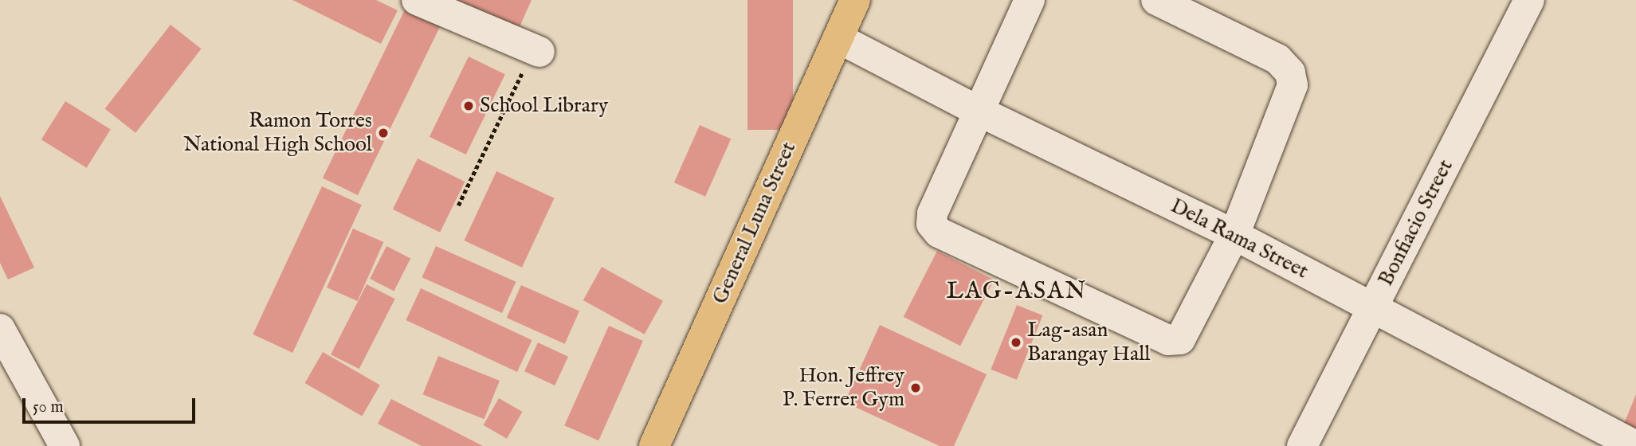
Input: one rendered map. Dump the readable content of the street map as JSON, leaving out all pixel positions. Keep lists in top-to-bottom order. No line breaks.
{"streets":{"main road":["General Luna Street"],"street":["Bonfiacio Street","Dela Rama Street"]},"crossings":[["General Luna Street","Dela Rama Street"],["Bonfiacio Street","Dela Rama Street"]],"districts":["LAG-ASAN"],"places":["School Library","Ramon Torres National High School","Lag-asan Barangay Hall","Hon. Jeffrey P. Ferrer Gym"],"scale_bar":"50 m"}
